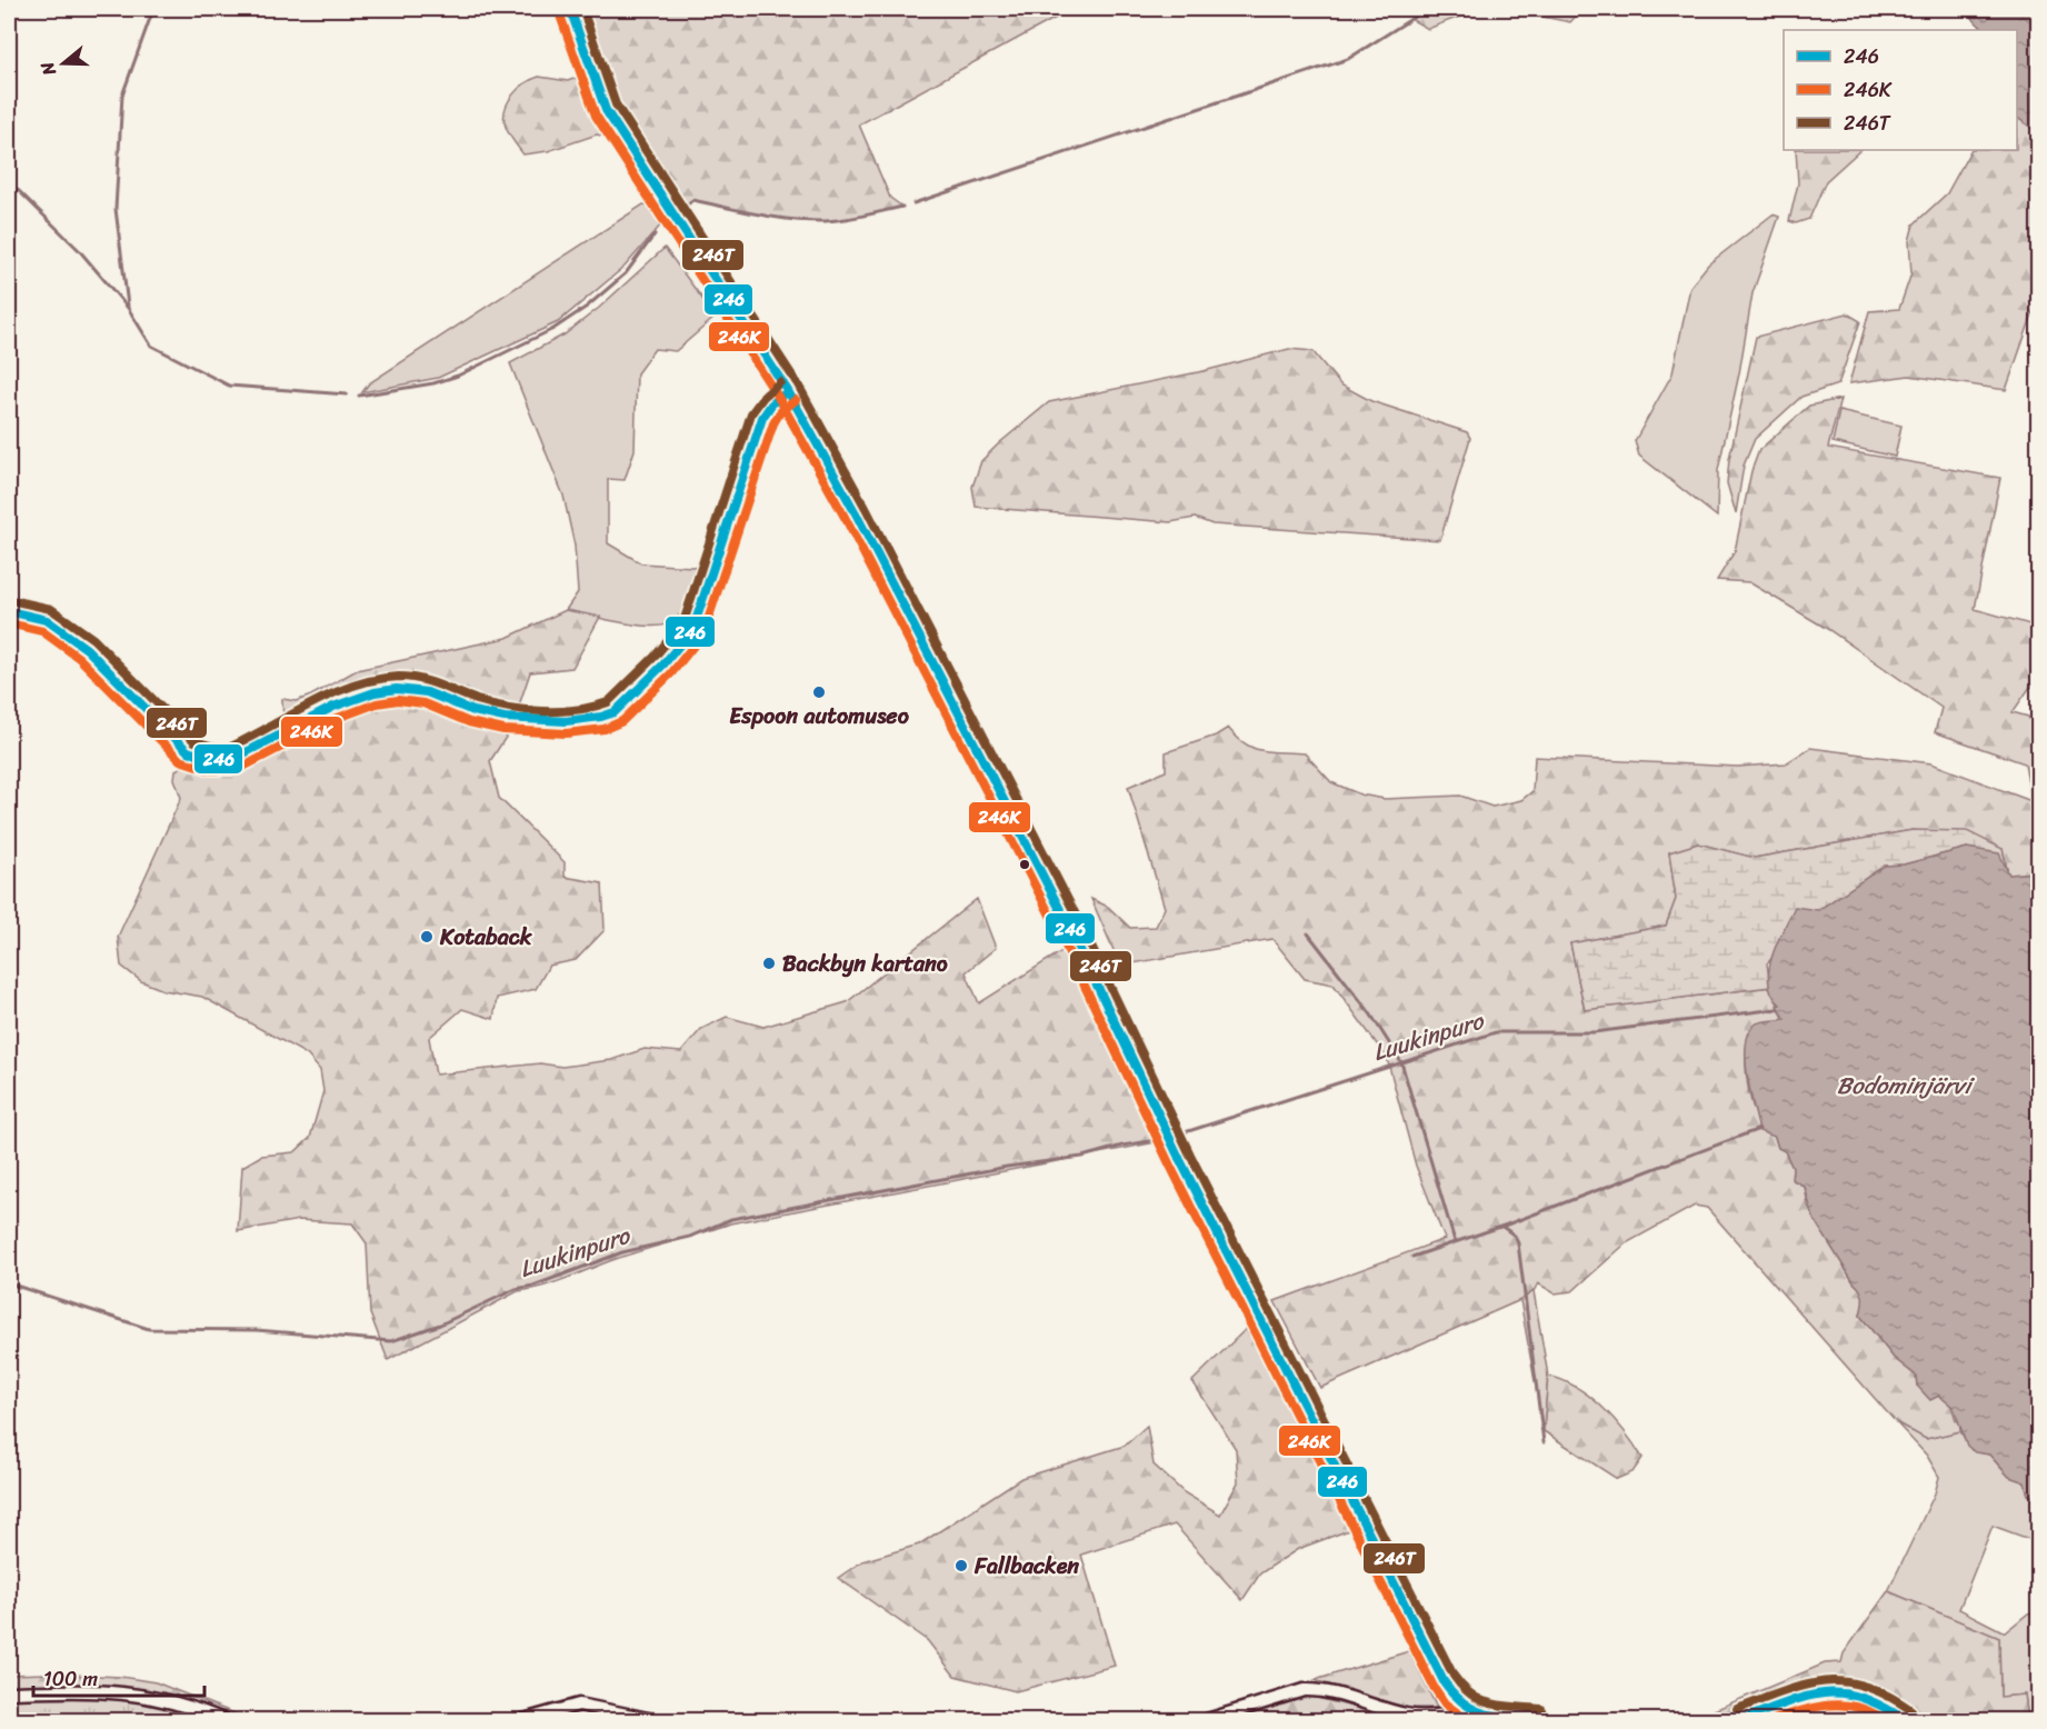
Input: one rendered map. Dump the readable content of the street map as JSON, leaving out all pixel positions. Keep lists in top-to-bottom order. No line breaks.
{"water":["Luukinpuro","Bodominjärvi"],"places":["Espoon automuseo","Kotaback","Backbyn kartano","Fallbacken"],"lines":["transit line 246","transit line 246T","transit line 246K"],"legend":["246","246K","246T"],"scale_bar":"100 m","north":"left"}
